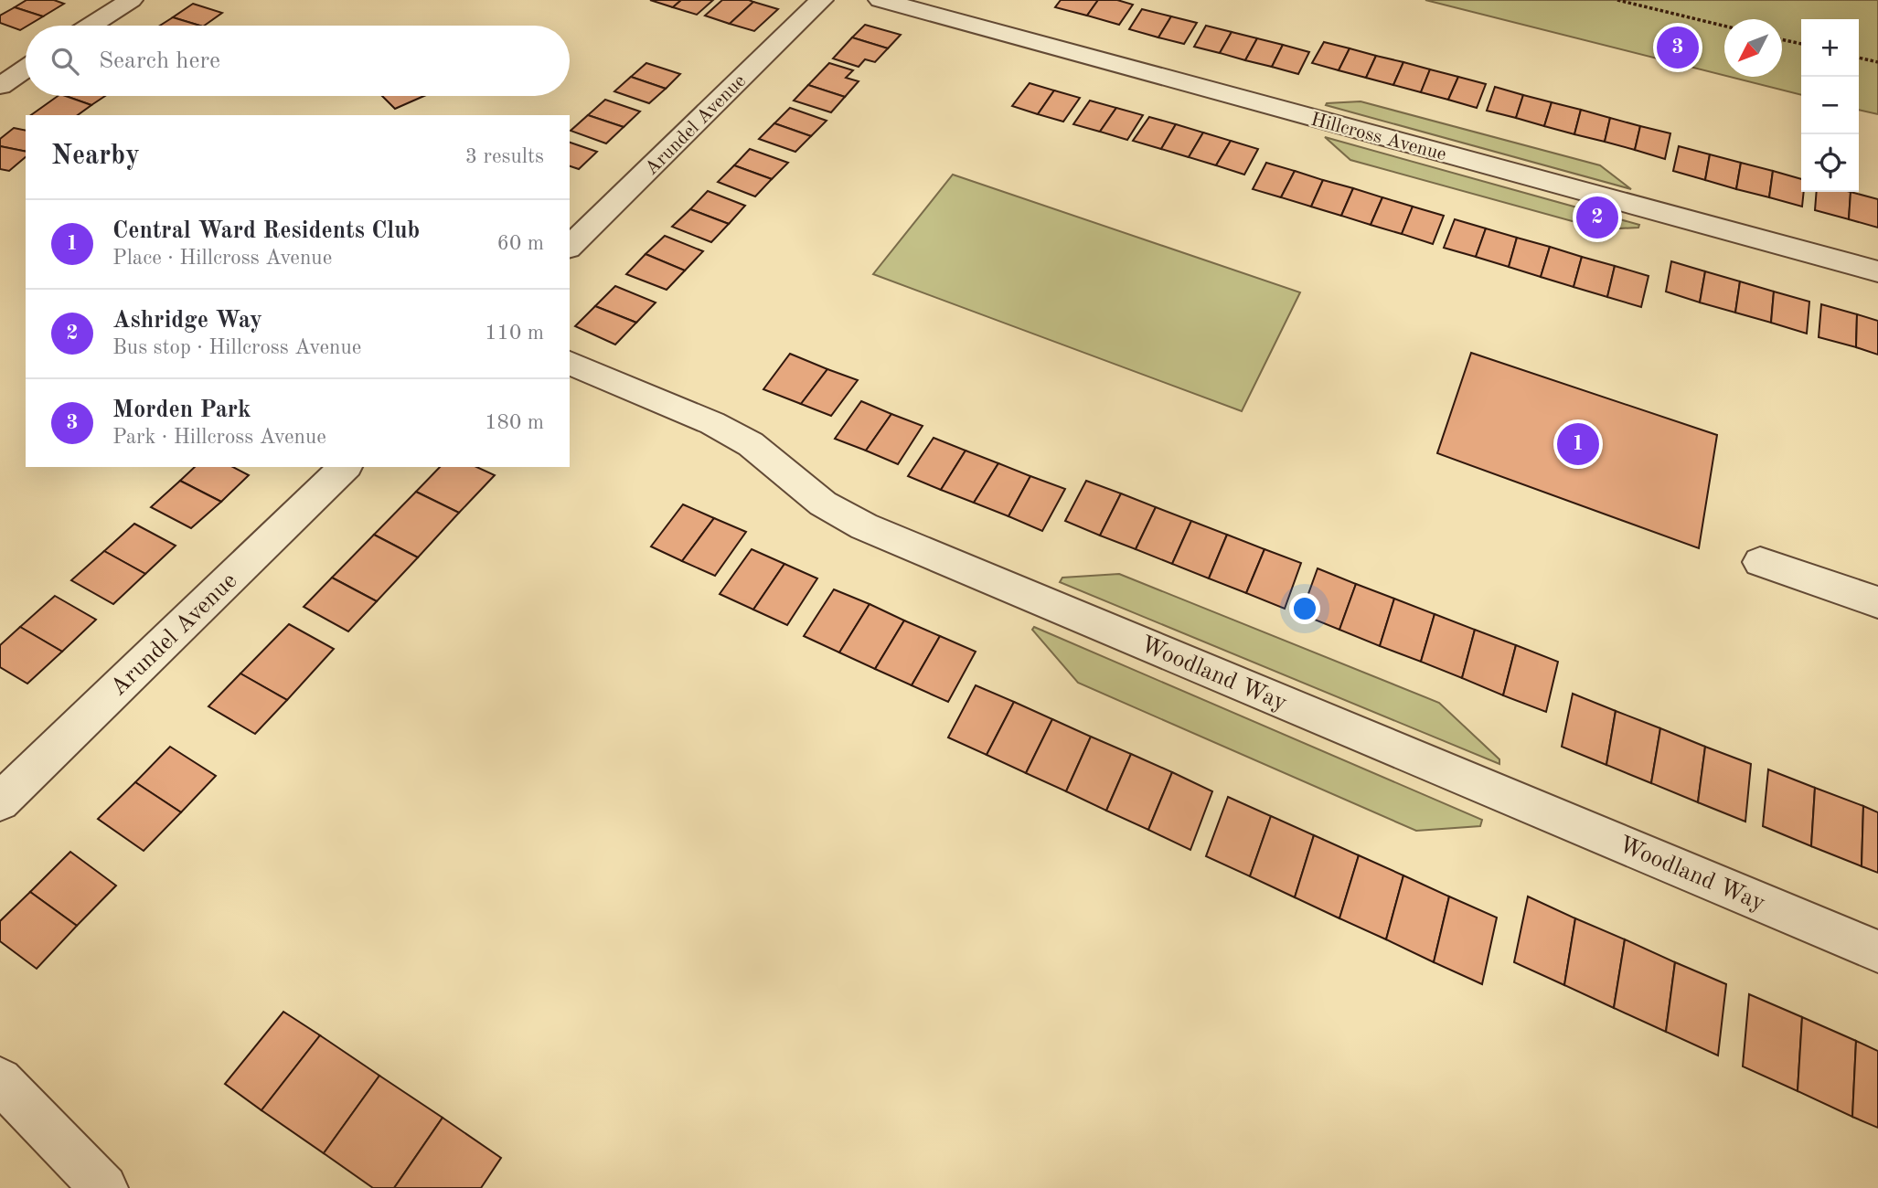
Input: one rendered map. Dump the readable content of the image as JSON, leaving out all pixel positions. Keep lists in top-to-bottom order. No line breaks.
{"streets":{"street":["Arundel Avenue","Hillcross Avenue","Woodland Way"]},"north":"bottom left","page":{"map_buttons":["+","−"],"pins":["3","2","1"],"search":"Search here","heading":["Nearby","3 results"],"list":[{"mark":"1","name":"Central Ward Residents Club","note":"Place · Hillcross Avenue","value":"60 m"},{"mark":"2","name":"Ashridge Way","note":"Bus stop · Hillcross Avenue","value":"110 m"},{"mark":"3","name":"Morden Park","note":"Park · Hillcross Avenue","value":"180 m"}]}}
